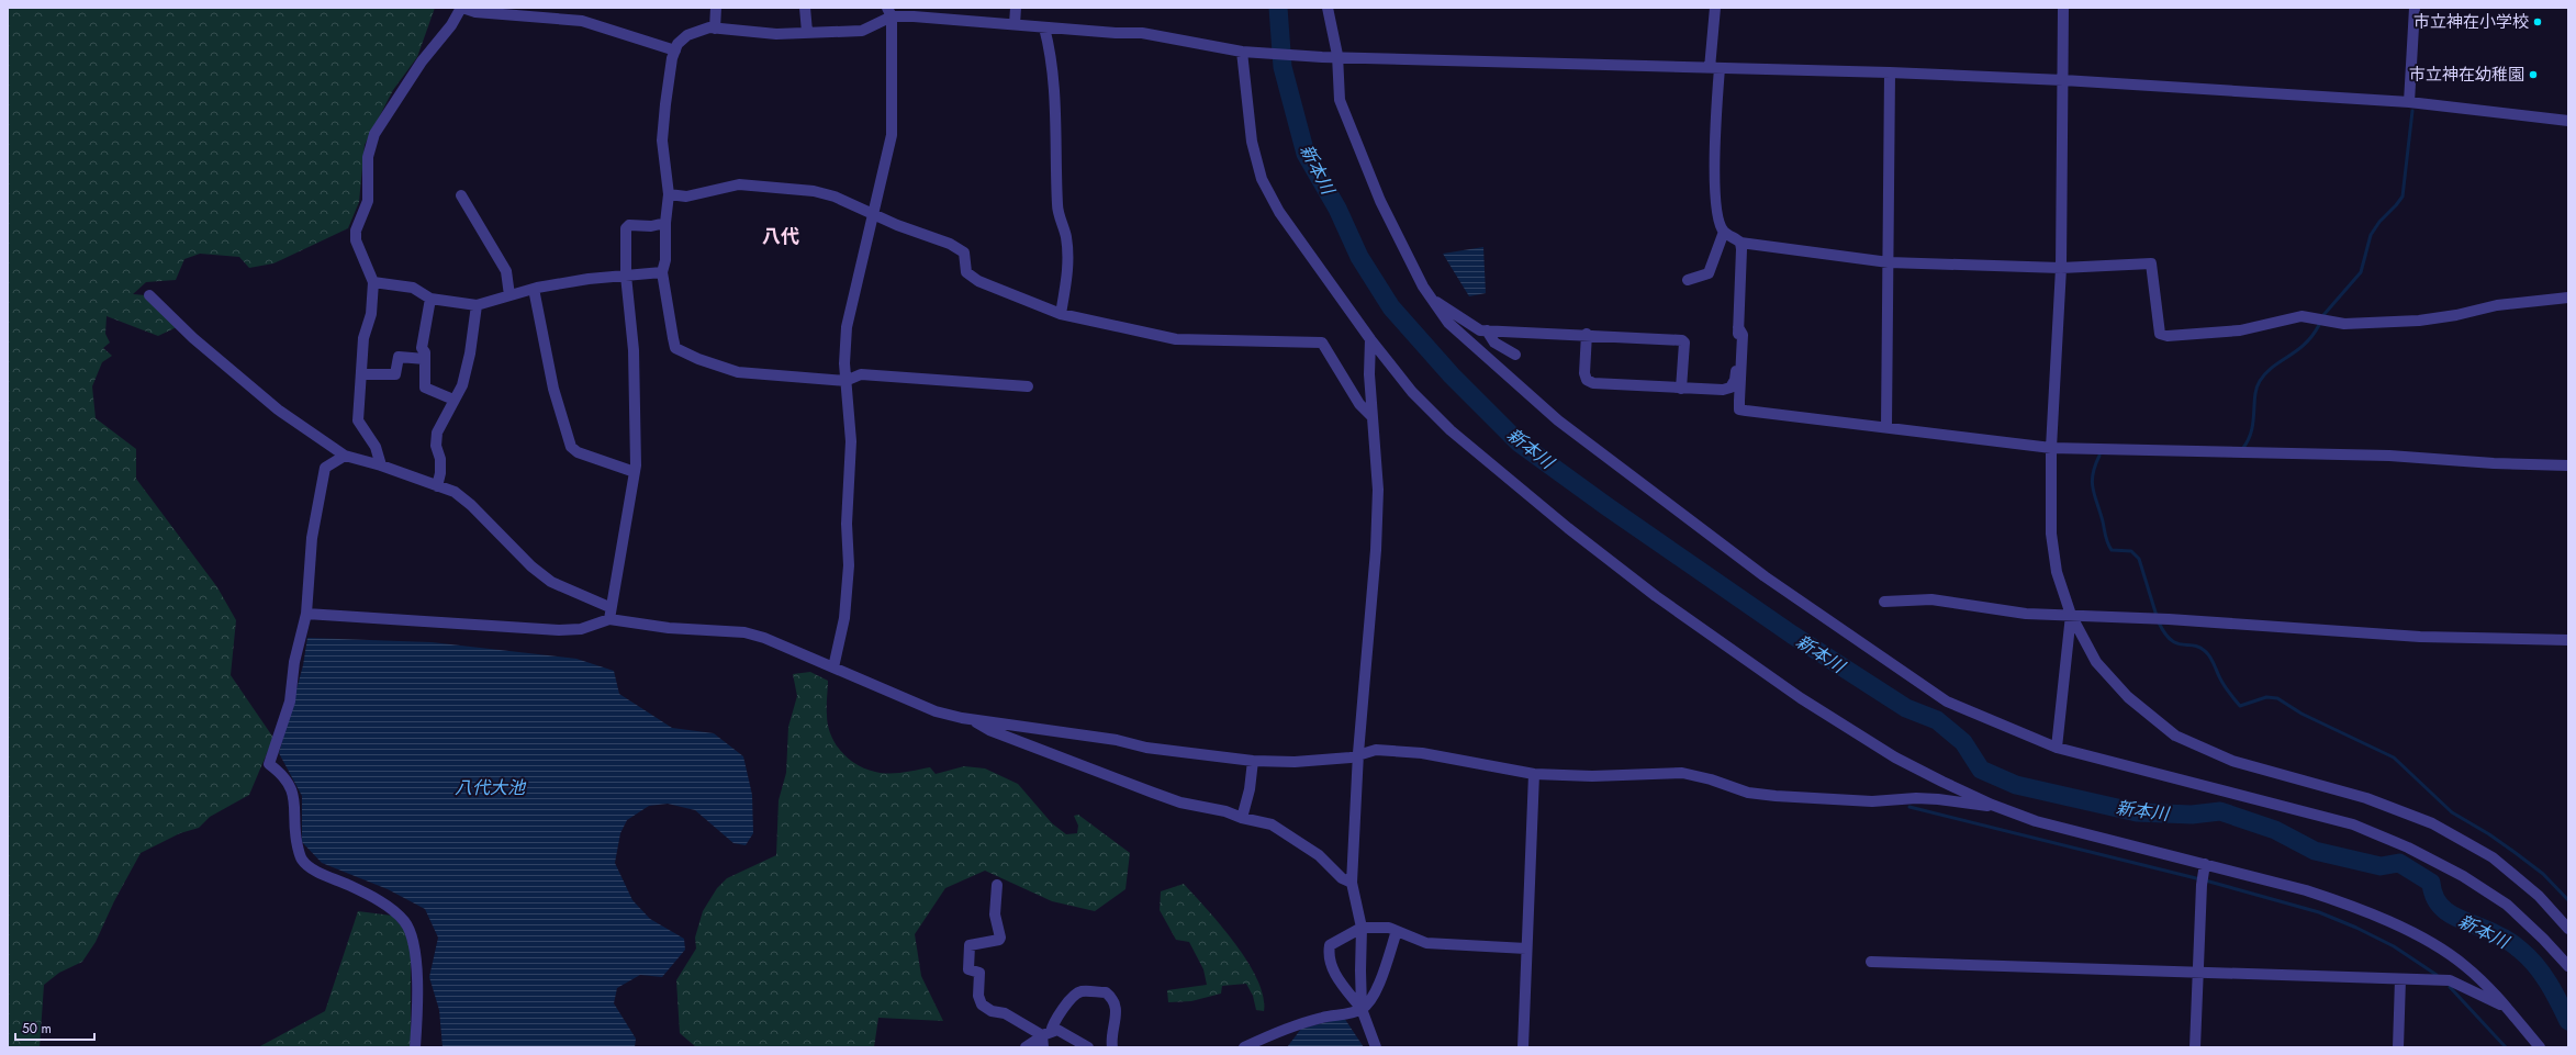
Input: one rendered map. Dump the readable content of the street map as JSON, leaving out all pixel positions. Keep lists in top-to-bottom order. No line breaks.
{"districts":["八代"],"water":["新本川","八代大池"],"places":["市立神在小学校","市立神在幼稚園"],"scale_bar":"50 m"}
